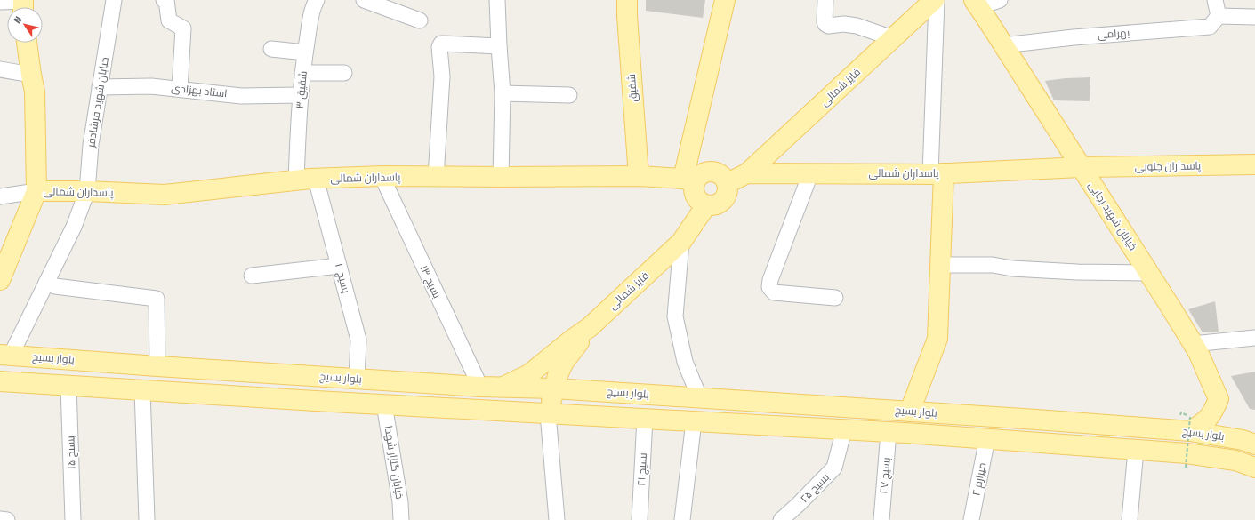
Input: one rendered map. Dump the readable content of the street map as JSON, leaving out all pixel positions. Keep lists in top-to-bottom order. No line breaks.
{"streets":{"main road":["فایز شمالی","شفیق","پاسداران جنوبی","پاسداران شمالی","خیابان شهید رجایی","بلوار بسیج"],"street":["بهرامی","شفیق ۳","استاد بهزادی","خیابان شهید فرشادفر","بسیج ۱۰","بسیج ۱۳","بسیج ۱۵","خیابان گلزار شهدا","بسیج ۲۱","بسیج ۲۷","میرارم ۲","بسیج ۲۵"]},"crossings":[["بهرامی","خیابان شهید رجایی"],["فایز شمالی","پاسداران شمالی"],["فایز شمالی","بلوار بسیج"],["شفیق","پاسداران شمالی"],["شفیق ۳","استاد بهزادی"],["شفیق ۳","پاسداران شمالی"],["استاد بهزادی","خیابان شهید فرشادفر"],["خیابان شهید فرشادفر","پاسداران شمالی"],["خیابان شهید فرشادفر","بلوار بسیج"],["پاسداران جنوبی","پاسداران شمالی"],["پاسداران جنوبی","خیابان شهید رجایی"],["پاسداران شمالی","خیابان شهید رجایی"],["پاسداران شمالی","بسیج ۱۰"],["پاسداران شمالی","بسیج ۱۳"],["خیابان شهید رجایی","بلوار بسیج"],["بسیج ۱۰","بلوار بسیج"],["بسیج ۱۳","بلوار بسیج"],["بلوار بسیج","بسیج ۱۵"],["بلوار بسیج","خیابان گلزار شهدا"],["بلوار بسیج","بسیج ۲۱"],["بلوار بسیج","بسیج ۲۷"],["بلوار بسیج","میرارم ۲"],["بلوار بسیج","بسیج ۲۵"]],"north":"top left"}
